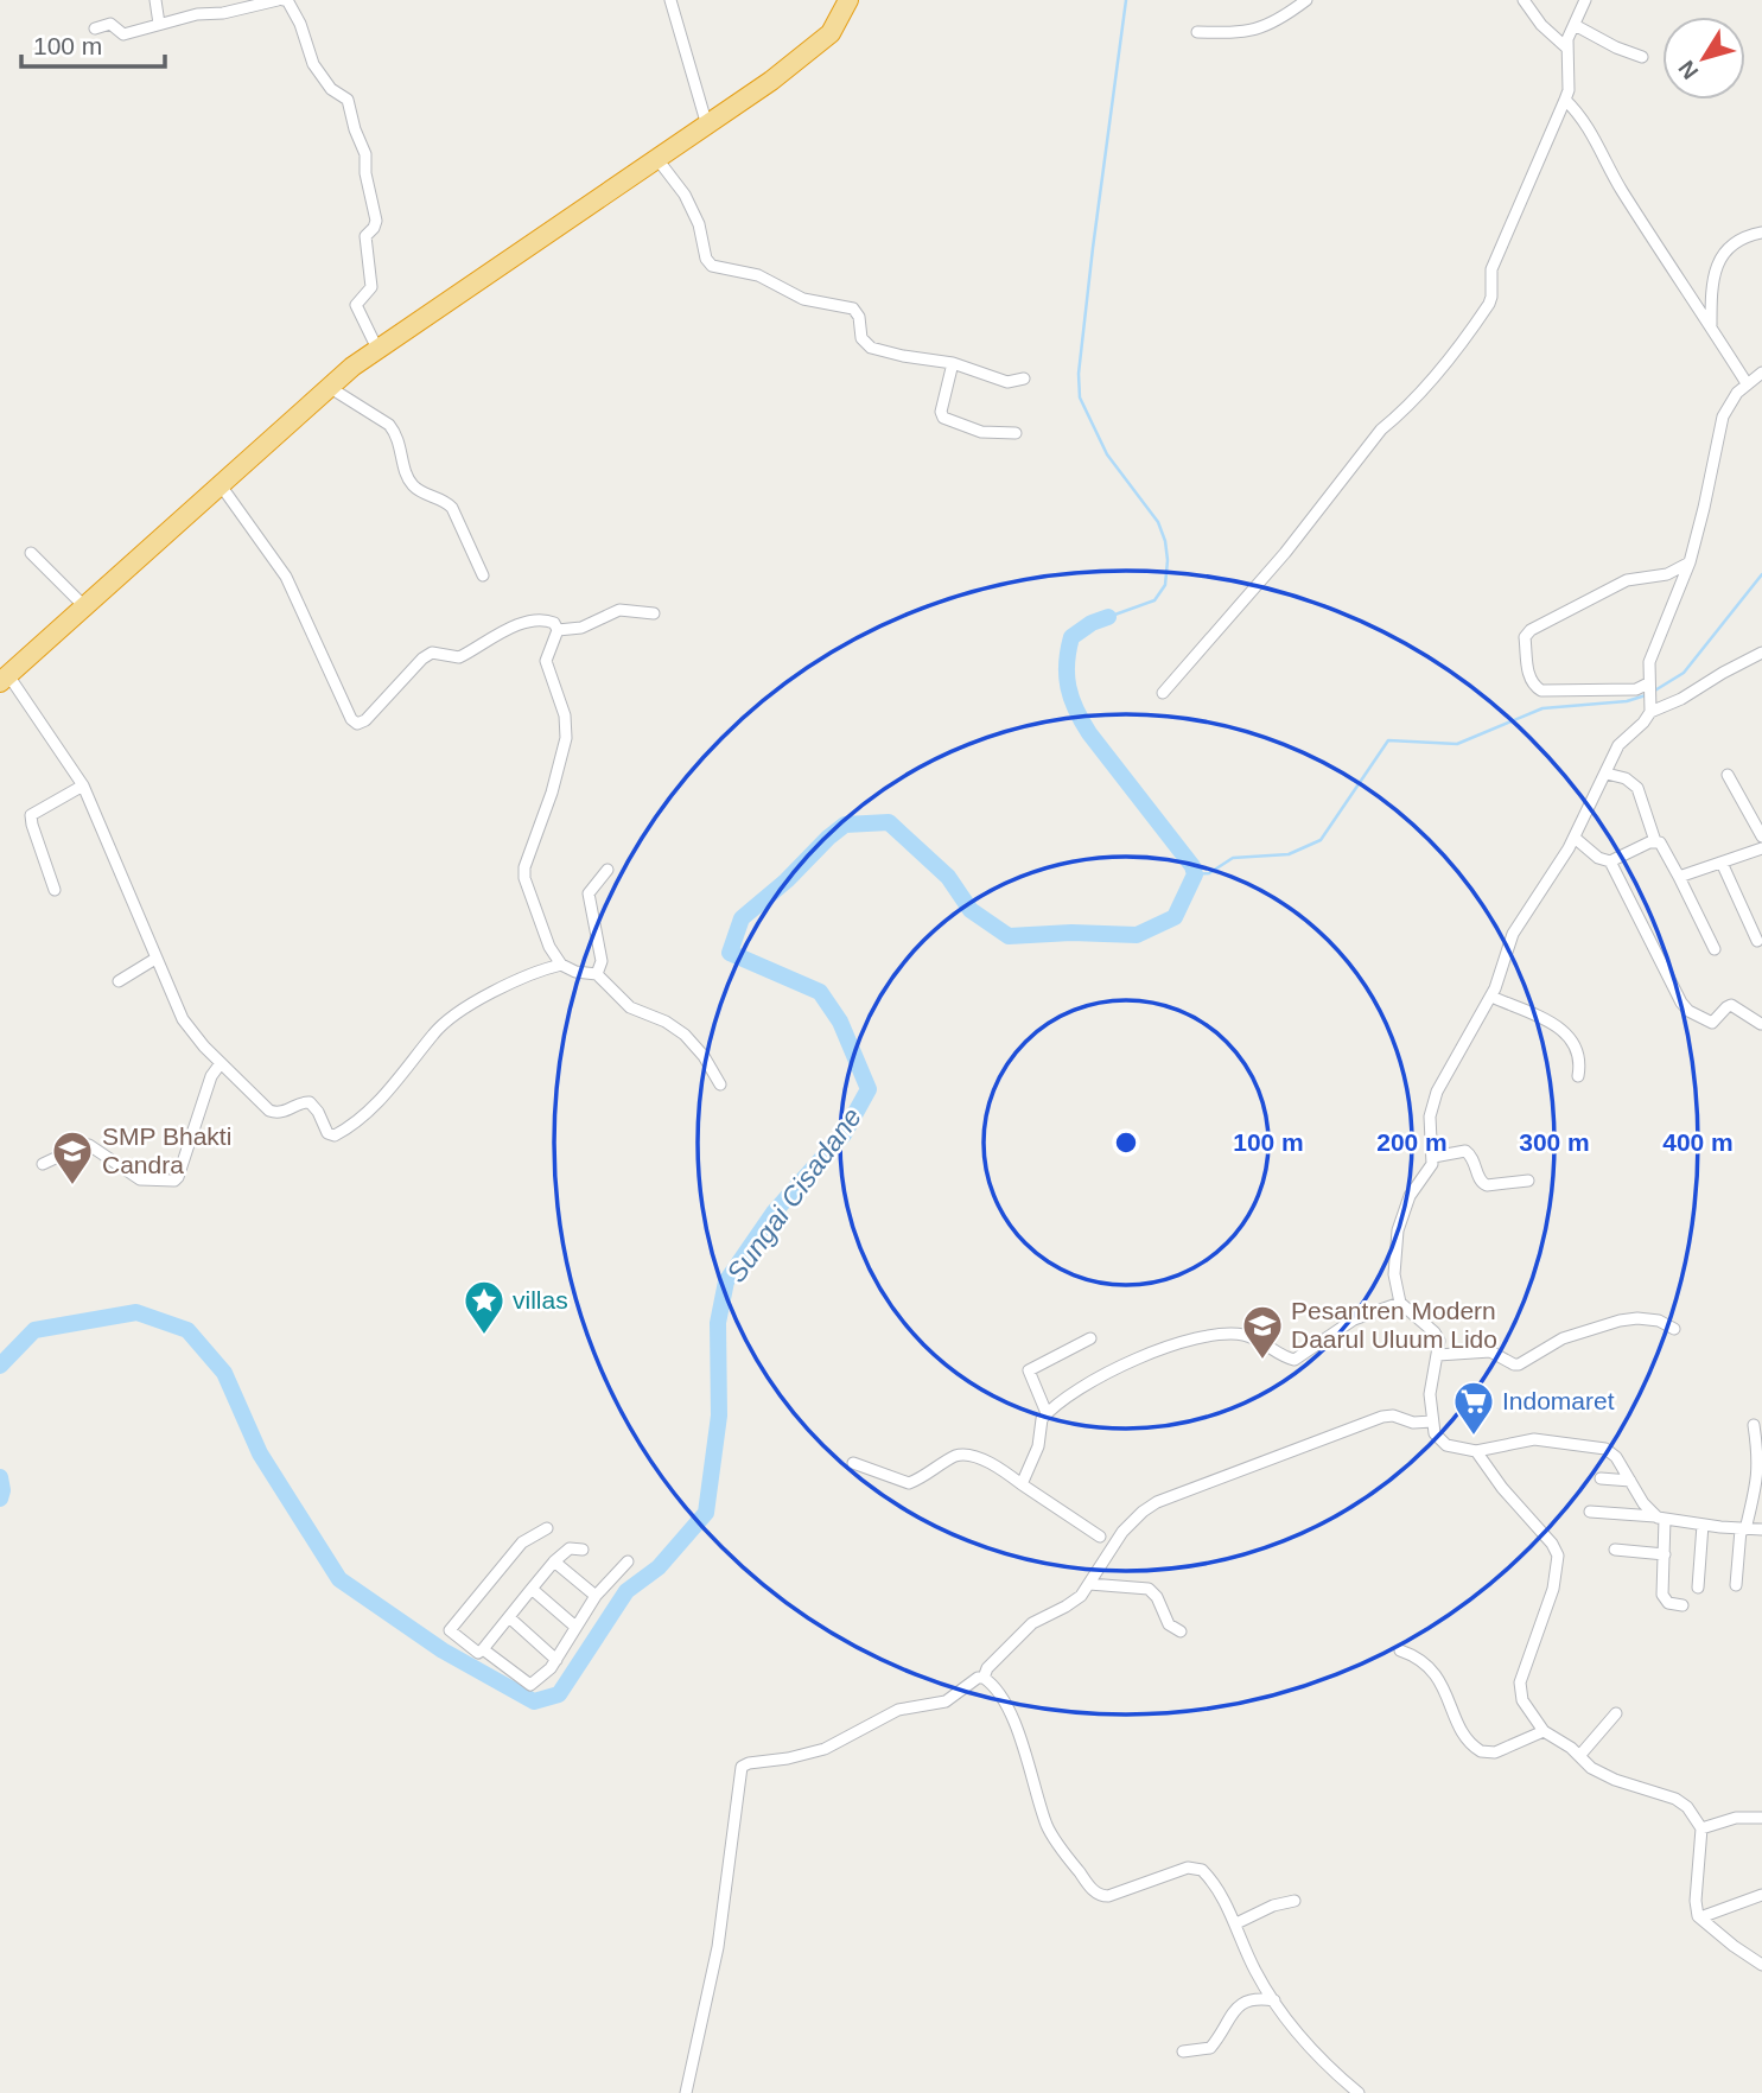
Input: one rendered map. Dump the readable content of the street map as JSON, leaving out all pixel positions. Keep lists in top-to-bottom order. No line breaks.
{"water":["Sungai Cisadane"],"places":{"school or university":["SMP Bhakti Candra","Pesantren Modern Daarul Uluum Lido"],"place":["villas"],"supermarket":["Indomaret"]},"scale_bar":"100 m","north":"bottom left","rings":["100 m","200 m","300 m","400 m"]}
